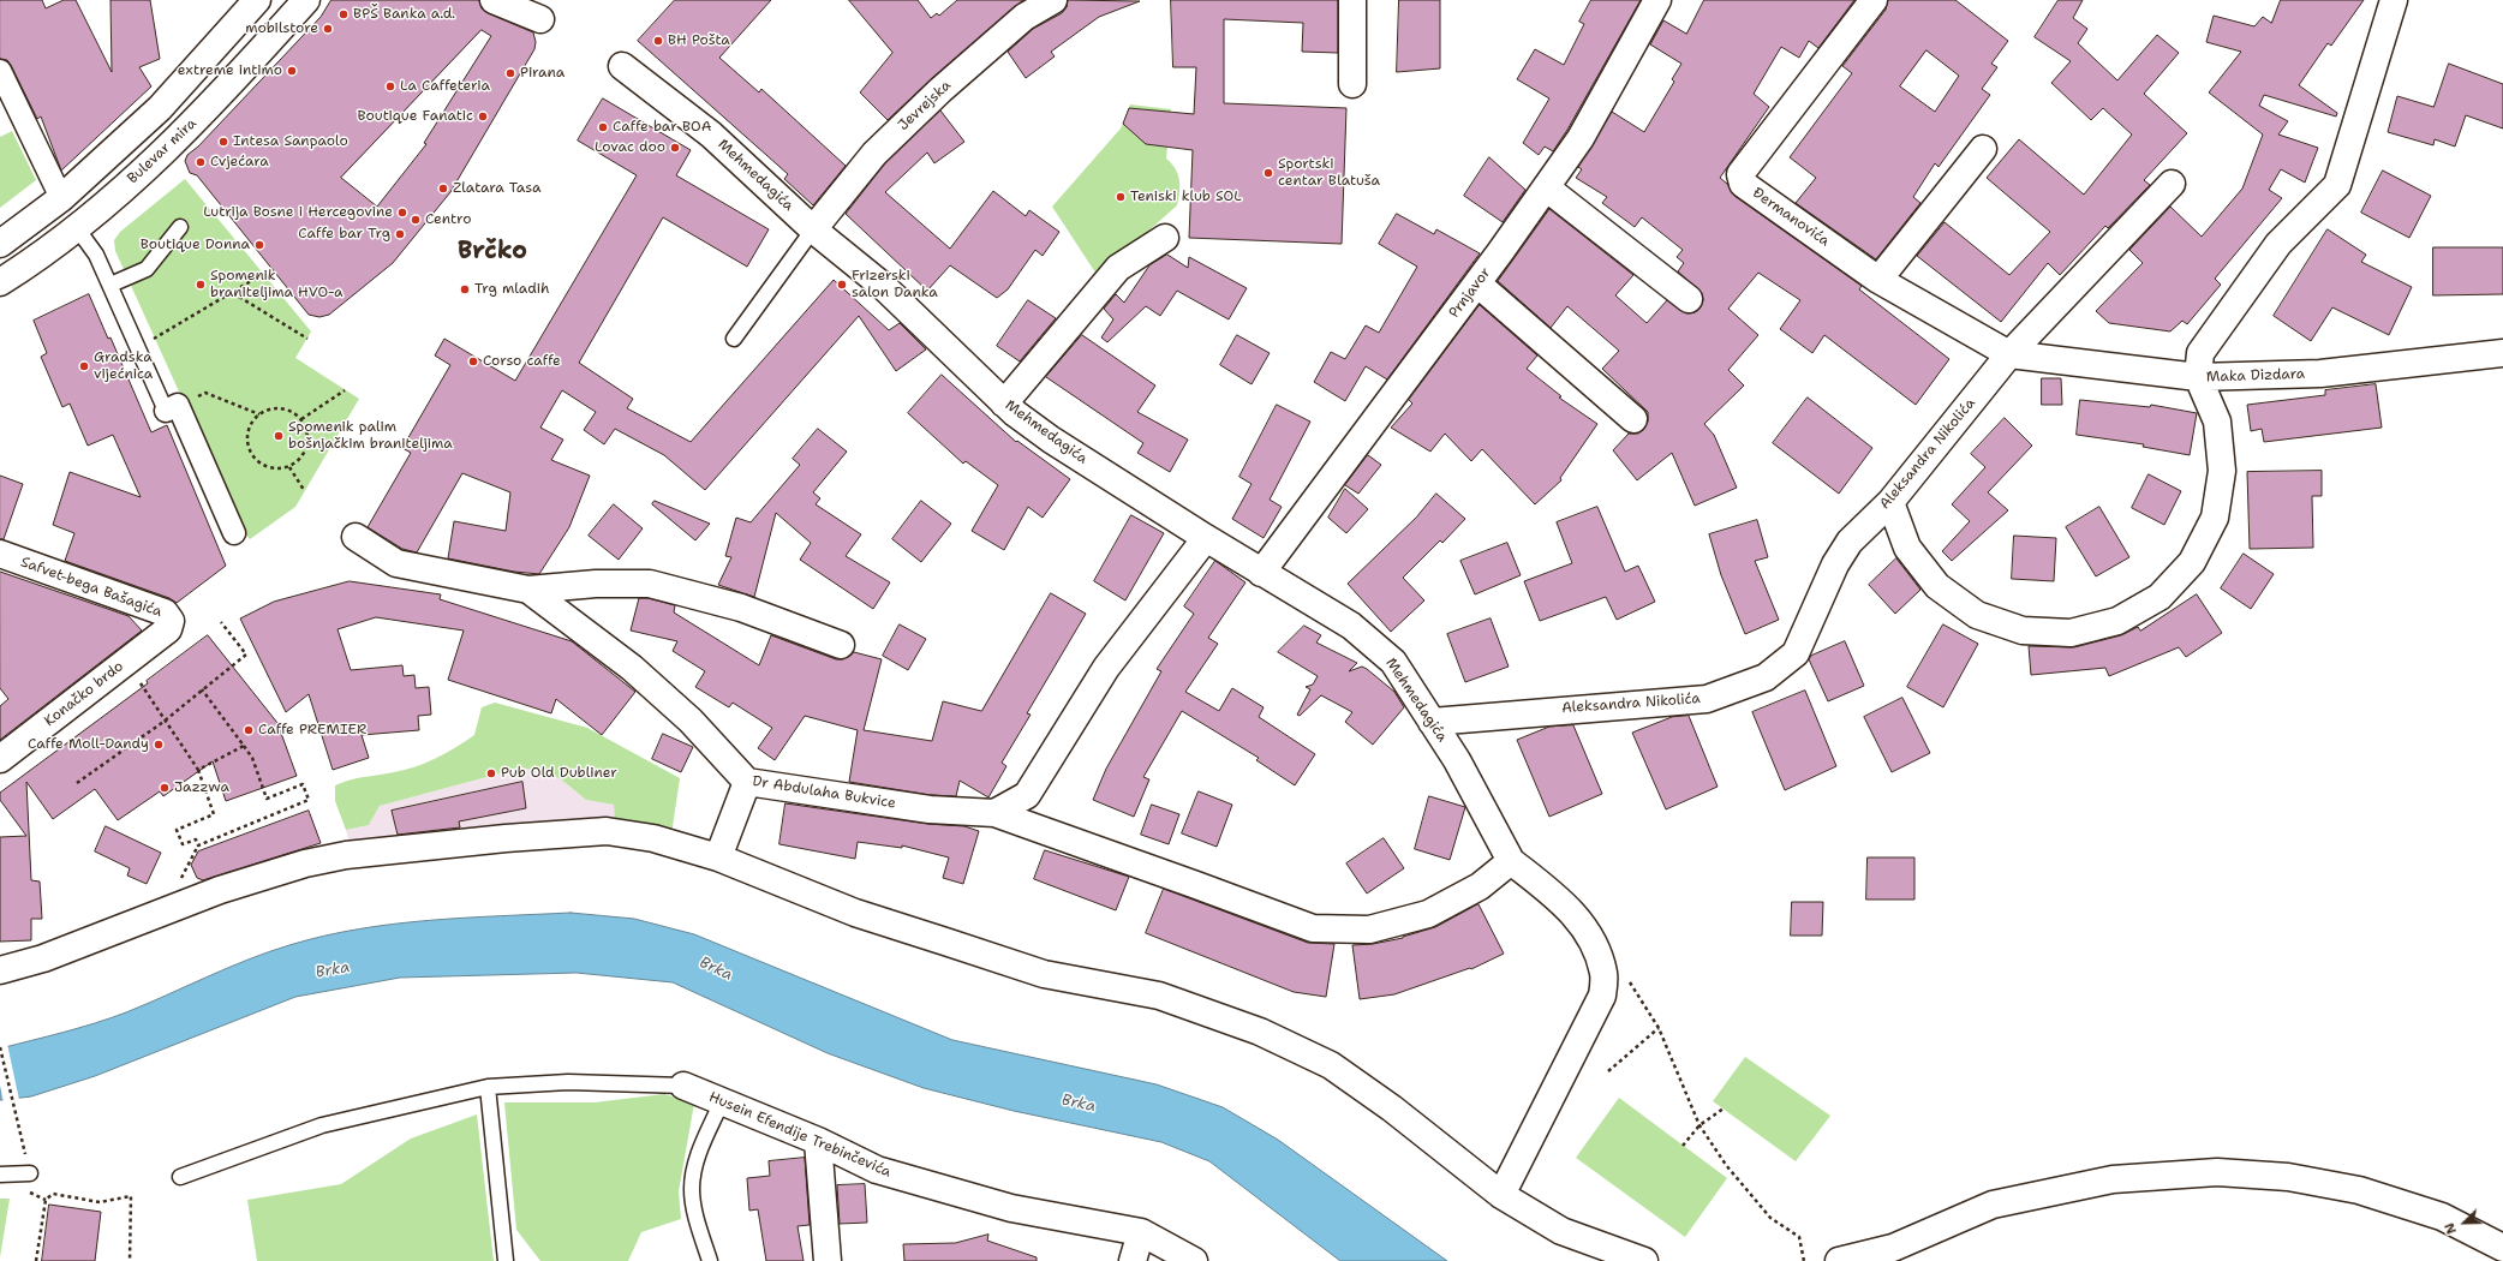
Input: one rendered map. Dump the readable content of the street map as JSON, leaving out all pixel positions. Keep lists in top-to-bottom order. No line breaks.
{"streets":{"street":["Jevrejska","Bulevar mira","Mehmedagića","Đermanovića","Prnjavor","Maka Dizdara","Aleksandra Nikolića","Safvet-bega Bašagića","Konačko brdo","Dr Abdulaha Bukvice","Husein Efendije Trebinčevića"]},"crossings":[["Jevrejska","Mehmedagića"],["Mehmedagića","Prnjavor"],["Mehmedagića","Aleksandra Nikolića"],["Mehmedagića","Dr Abdulaha Bukvice"],["Đermanovića","Maka Dizdara"],["Đermanovića","Aleksandra Nikolića"],["Maka Dizdara","Aleksandra Nikolića"],["Safvet-bega Bašagića","Konačko brdo"]],"districts":["Brčko"],"water":["Brka"],"places":["BPŠ Banka a.d.","mobilstore","BH Pošta","extreme intimo","Pirana","La Caffeteria","Boutique Fanatic","Caffe bar BOA","Intesa Sanpaolo","Lovac doo","Cvjećara","Sportski centar Blatuša","Zlatara Tasa","Teniski klub SOL","Lutrija Bosne i Hercegovine","Centro","Caffe bar Trg","Boutique Donna","Spomenik braniteljima HVO-a","Frizerski salon Danka","Trg mladih","Corso caffe","Gradska vijećnica","Spomenik palim bošnjačkim braniteljima","Caffe PREMIER","Caffe Moll-Dandy","Pub Old Dubliner","Jazzwa"],"north":"bottom left"}
